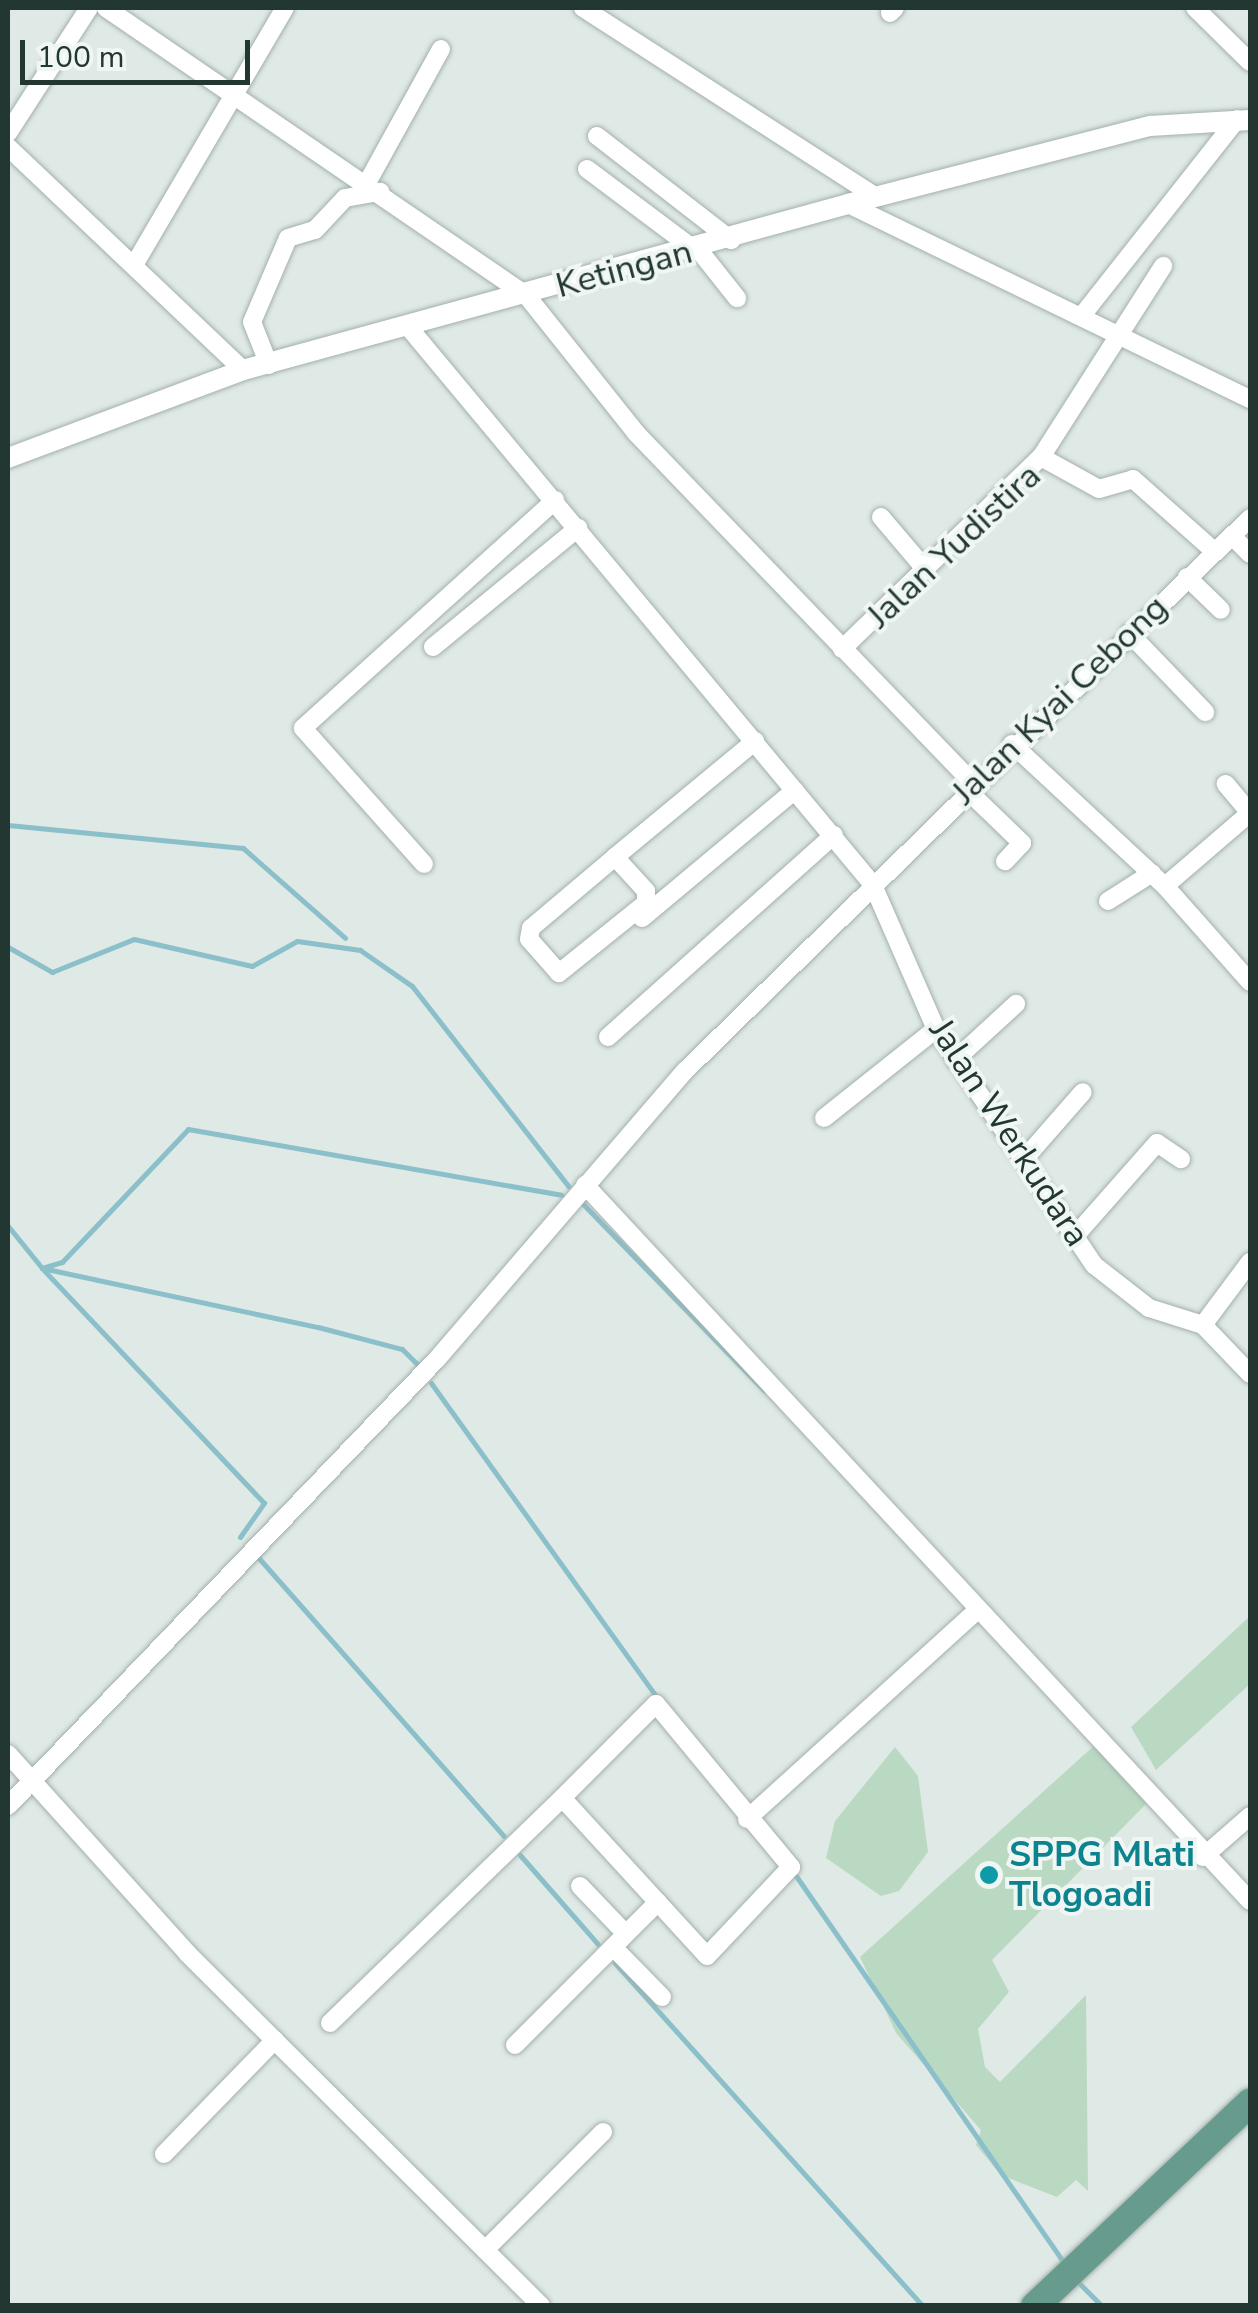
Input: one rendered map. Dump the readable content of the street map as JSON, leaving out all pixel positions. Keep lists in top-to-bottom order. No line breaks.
{"streets":{"street":["Ketingan","Jalan Yudistira","Jalan Kyai Cebong","Jalan Werkudara"]},"crossings":[["Ketingan","Jalan Werkudara"],["Jalan Yudistira","Jalan Kyai Cebong"],["Jalan Kyai Cebong","Jalan Werkudara"]],"places":["SPPG Mlati Tlogoadi"],"scale_bar":"100 m"}
